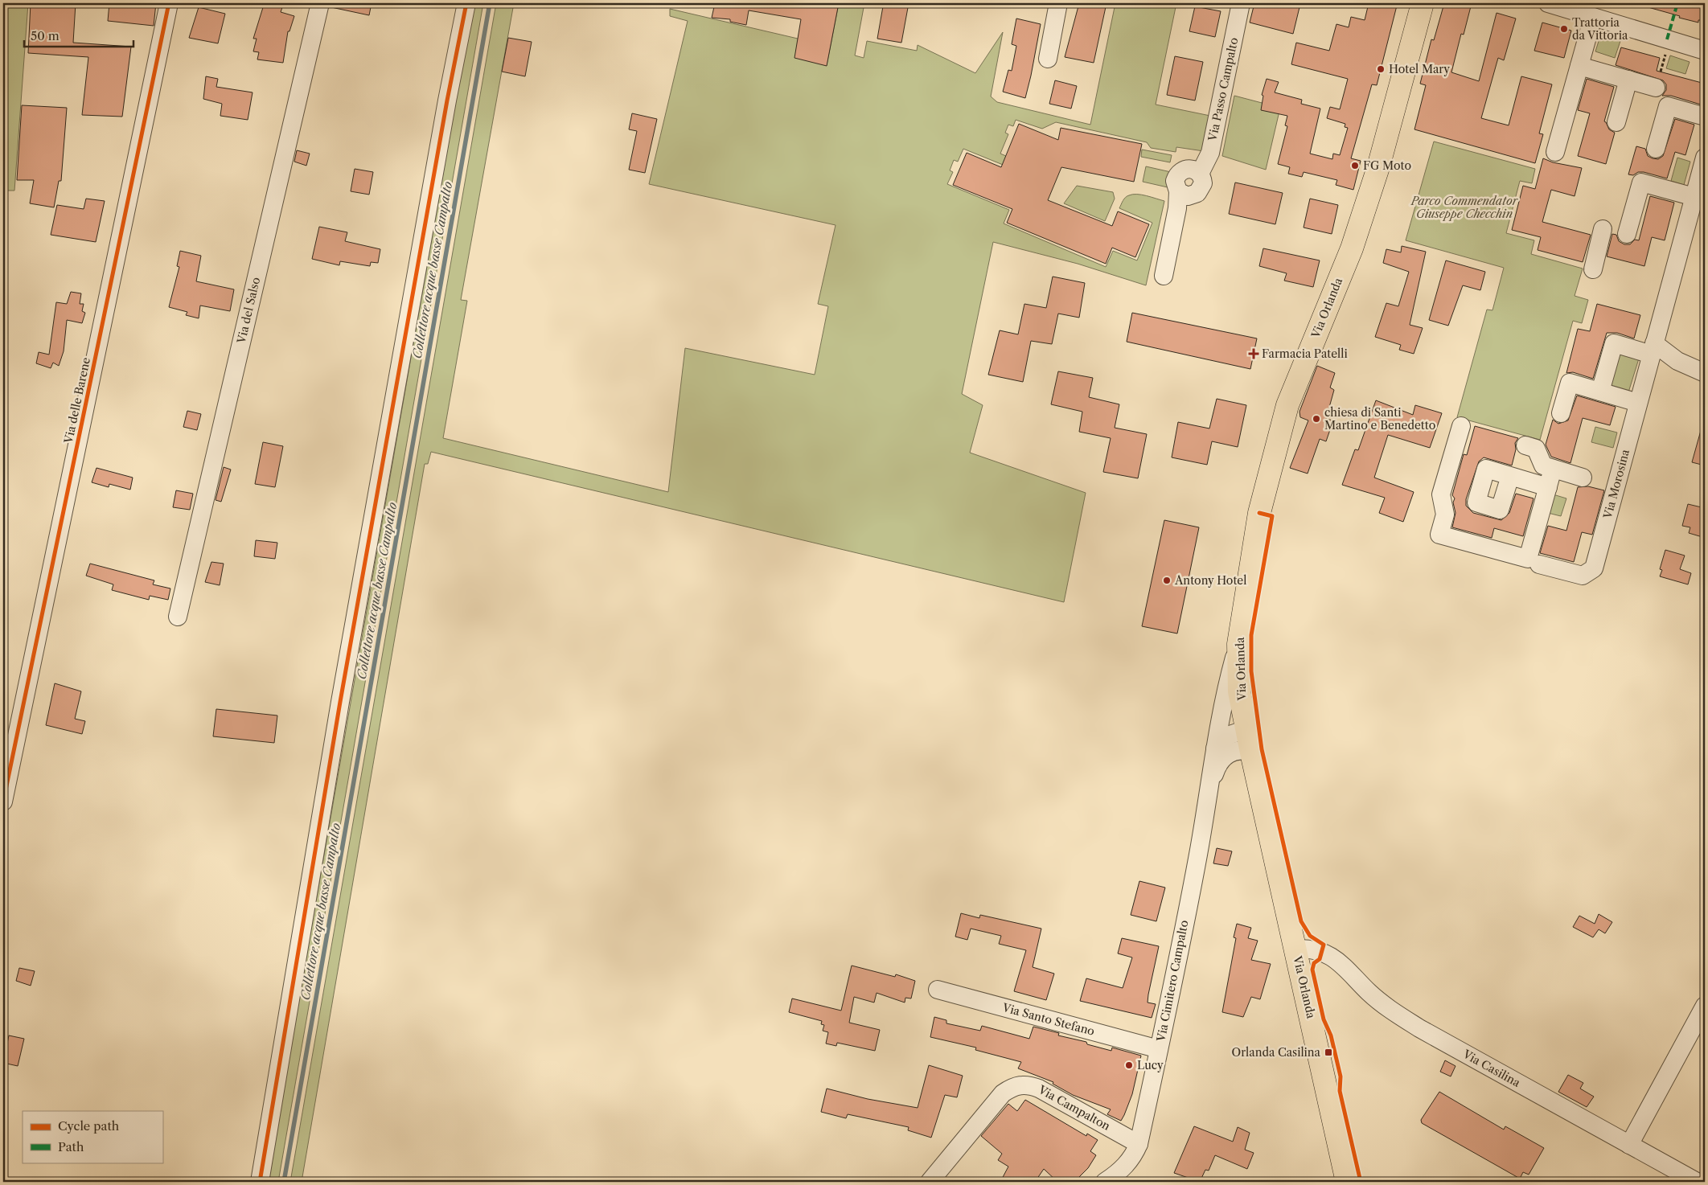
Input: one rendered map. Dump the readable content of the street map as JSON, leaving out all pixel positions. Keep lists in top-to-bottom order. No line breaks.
{"streets":{"main road":["Via Orlanda"],"street":["Via Passo Campalto","Via del Salso","Via delle Barene","Via Morosina","Via Cimitero Campalto","Via Santo Stefano","Via Casilina","Via Campalton"]},"crossings":[["Via Orlanda","Via Cimitero Campalto"],["Via Orlanda","Via Casilina"],["Via Cimitero Campalto","Via Santo Stefano"],["Via Cimitero Campalto","Via Campalton"]],"water":["Collettore acque basse Campalto"],"parks":["Parco Commendator Giuseppe Checchin"],"places":{"other":["Trattoria da Vittoria","Hotel Mary","FG Moto","chiesa di Santi Martino e Benedetto","Antony Hotel","Lucy"],"health":["Farmacia Patelli"],"transit":["Orlanda Casilina"]},"legend":["Cycle path","Path"],"scale_bar":"50 m"}
